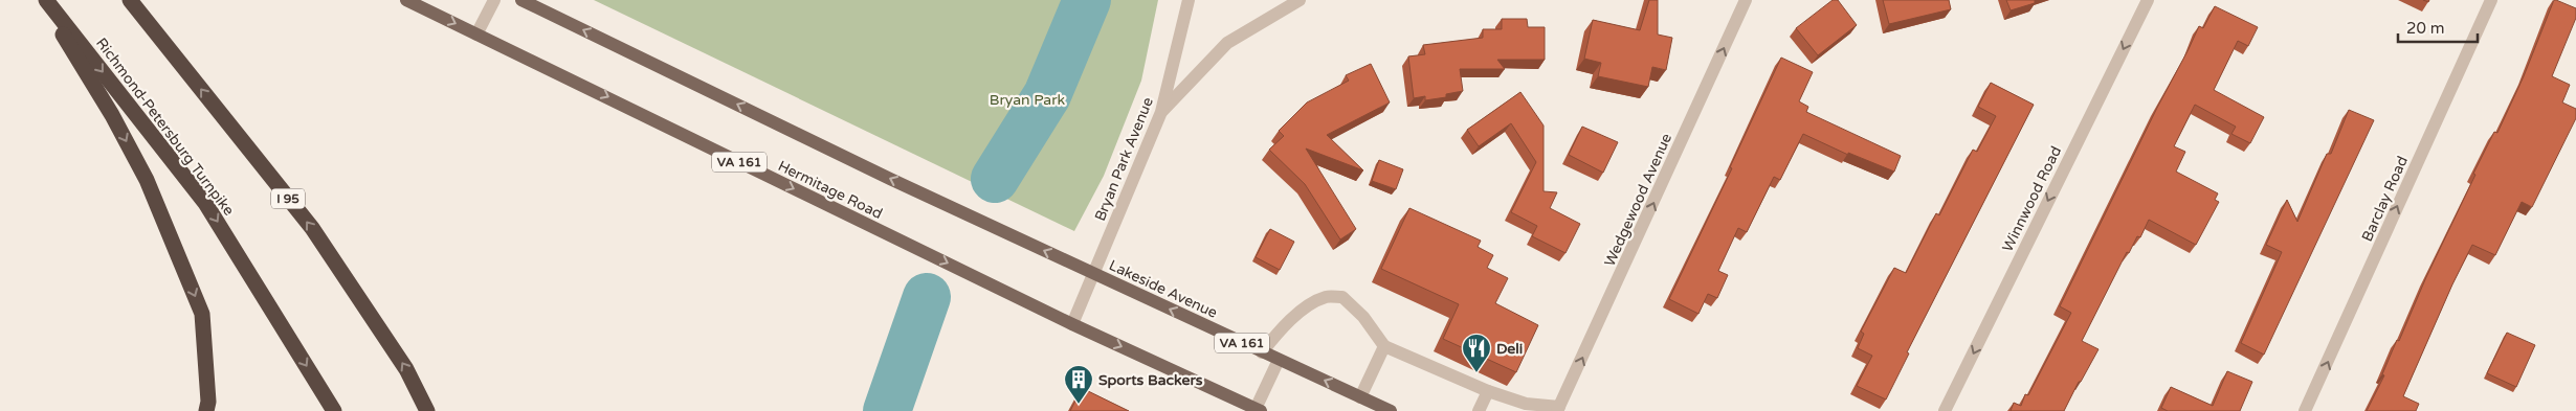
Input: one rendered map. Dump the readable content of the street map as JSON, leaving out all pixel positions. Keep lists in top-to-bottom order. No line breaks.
{"streets":{"highway":["Richmond-Petersburg Turnpike","I 95"],"main road":["VA 161","Hermitage Road","Lakeside Avenue"],"street":["Bryan Park Avenue","Winnwood Road","Barclay Road","Wedgewood Avenue"]},"crossings":[["Bryan Park Avenue","VA 161"],["Bryan Park Avenue","Hermitage Road"],["Bryan Park Avenue","Lakeside Avenue"],["VA 161","Hermitage Road"],["VA 161","Lakeside Avenue"]],"one_way":["Winnwood Road","Barclay Road","Wedgewood Avenue"],"parks":["Bryan Park"],"places":{"restaurant":["Deli"],"building":["Sports Backers"]},"scale_bar":"20 m"}
